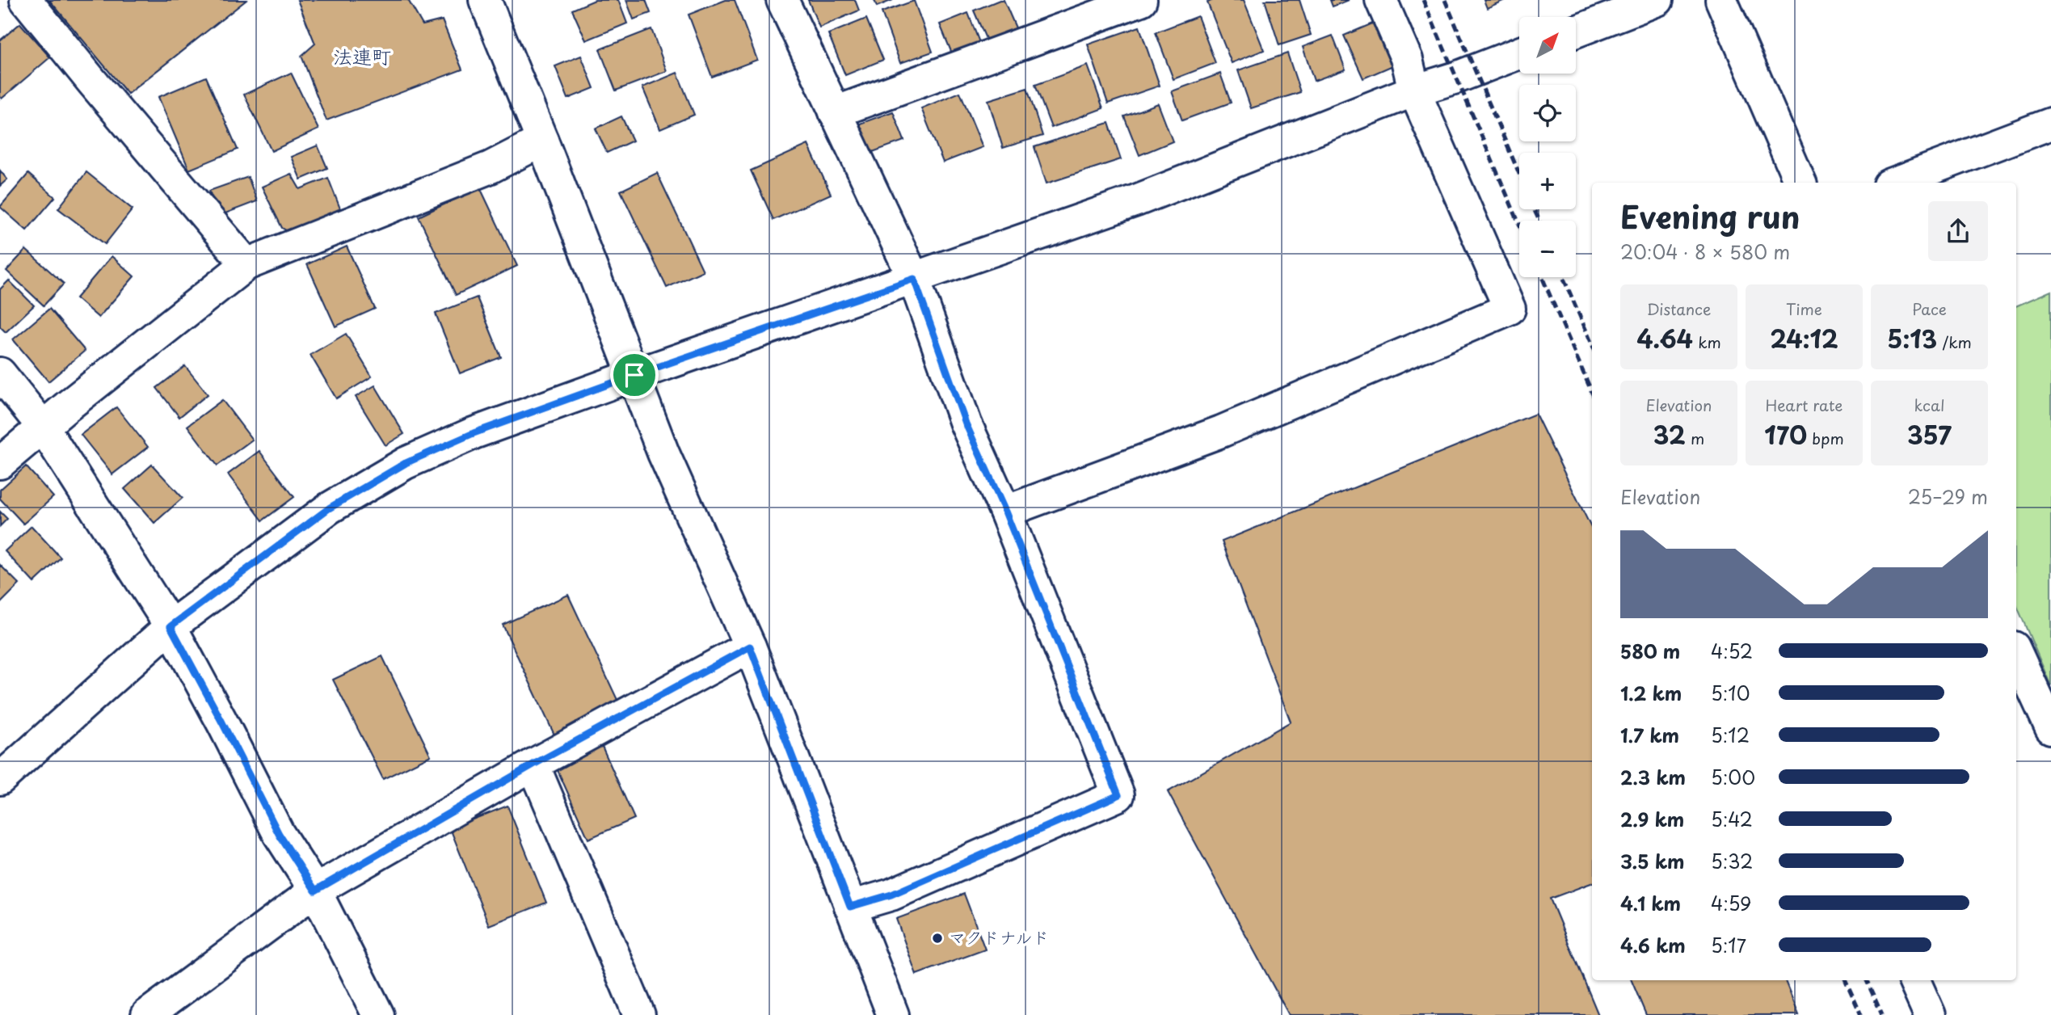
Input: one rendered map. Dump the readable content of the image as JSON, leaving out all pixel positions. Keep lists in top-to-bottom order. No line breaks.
{"districts":["法連町"],"places":["マクドナルド"],"north":"top right","page":{"map_buttons":["+","−"],"heading":["Evening run","20:04 · 8 × 580 m"],"stats":[["Distance","4.64 km"],["Time","24:12"],["Pace","5:13 /km"],["Elevation","32 m"],["Heart rate","170 bpm"],["kcal","357"]],"chart":["Elevation","25–29 m"],"list":[{"name":"580 m","note":"4:52"},{"name":"1.2 km","note":"5:10"},{"name":"1.7 km","note":"5:12"},{"name":"2.3 km","note":"5:00"},{"name":"2.9 km","note":"5:42"},{"name":"3.5 km","note":"5:32"},{"name":"4.1 km","note":"4:59"},{"name":"4.6 km","note":"5:17"}]}}
